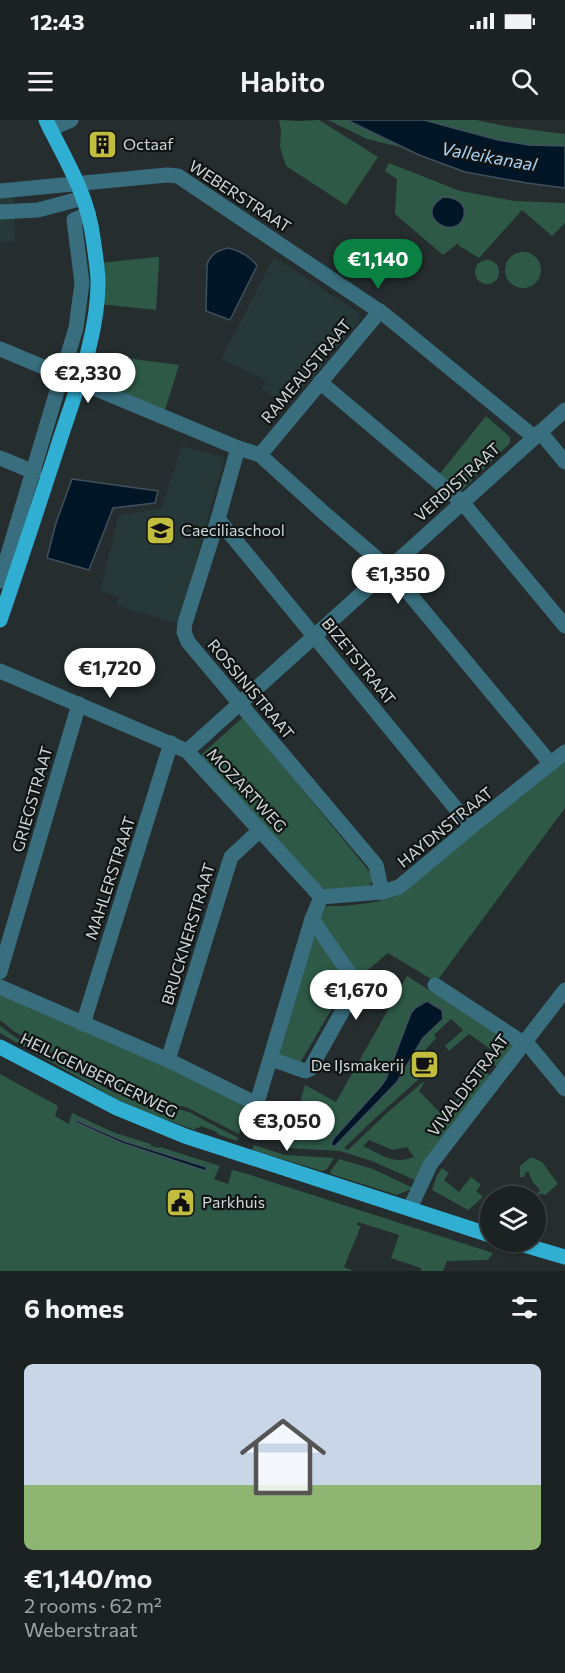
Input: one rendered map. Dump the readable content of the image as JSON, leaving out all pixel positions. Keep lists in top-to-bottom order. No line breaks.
{"streets":{"main road":["HEILIGENBERGERWEG"],"street":["WEBERSTRAAT","RAMEAUSTRAAT","VERDISTRAAT","BIZETSTRAAT","ROSSINISTRAAT","MOZARTWEG","GRIEGSTRAAT","HAYDNSTRAAT","MAHLERSTRAAT","BRUCKNERSTRAAT","VIVALDISTRAAT"]},"crossings":[["WEBERSTRAAT","RAMEAUSTRAAT"],["WEBERSTRAAT","VERDISTRAAT"],["VERDISTRAAT","BIZETSTRAAT"],["VERDISTRAAT","ROSSINISTRAAT"],["VERDISTRAAT","MOZARTWEG"],["BIZETSTRAAT","ROSSINISTRAAT"],["BIZETSTRAAT","HAYDNSTRAAT"],["ROSSINISTRAAT","HAYDNSTRAAT"],["MOZARTWEG","GRIEGSTRAAT"],["MOZARTWEG","HAYDNSTRAAT"],["MOZARTWEG","MAHLERSTRAAT"],["MOZARTWEG","BRUCKNERSTRAAT"],["HEILIGENBERGERWEG","VIVALDISTRAAT"]],"water":["Valleikanaal"],"places":{"building":["Octaaf"],"school or university":["Caeciliaschool"],"cafe":["De IJsmakerij"],"public building":["Parkhuis"]},"page":{"status":"12:43","header":"Habito","price":["€1,140","€2,330","€1,350","€1,720","€1,670","€3,050"],"heading":"6 homes","list":[{"name":"€1,140/mo","note":"2 rooms · 62 m² · Weberstraat"}]}}
